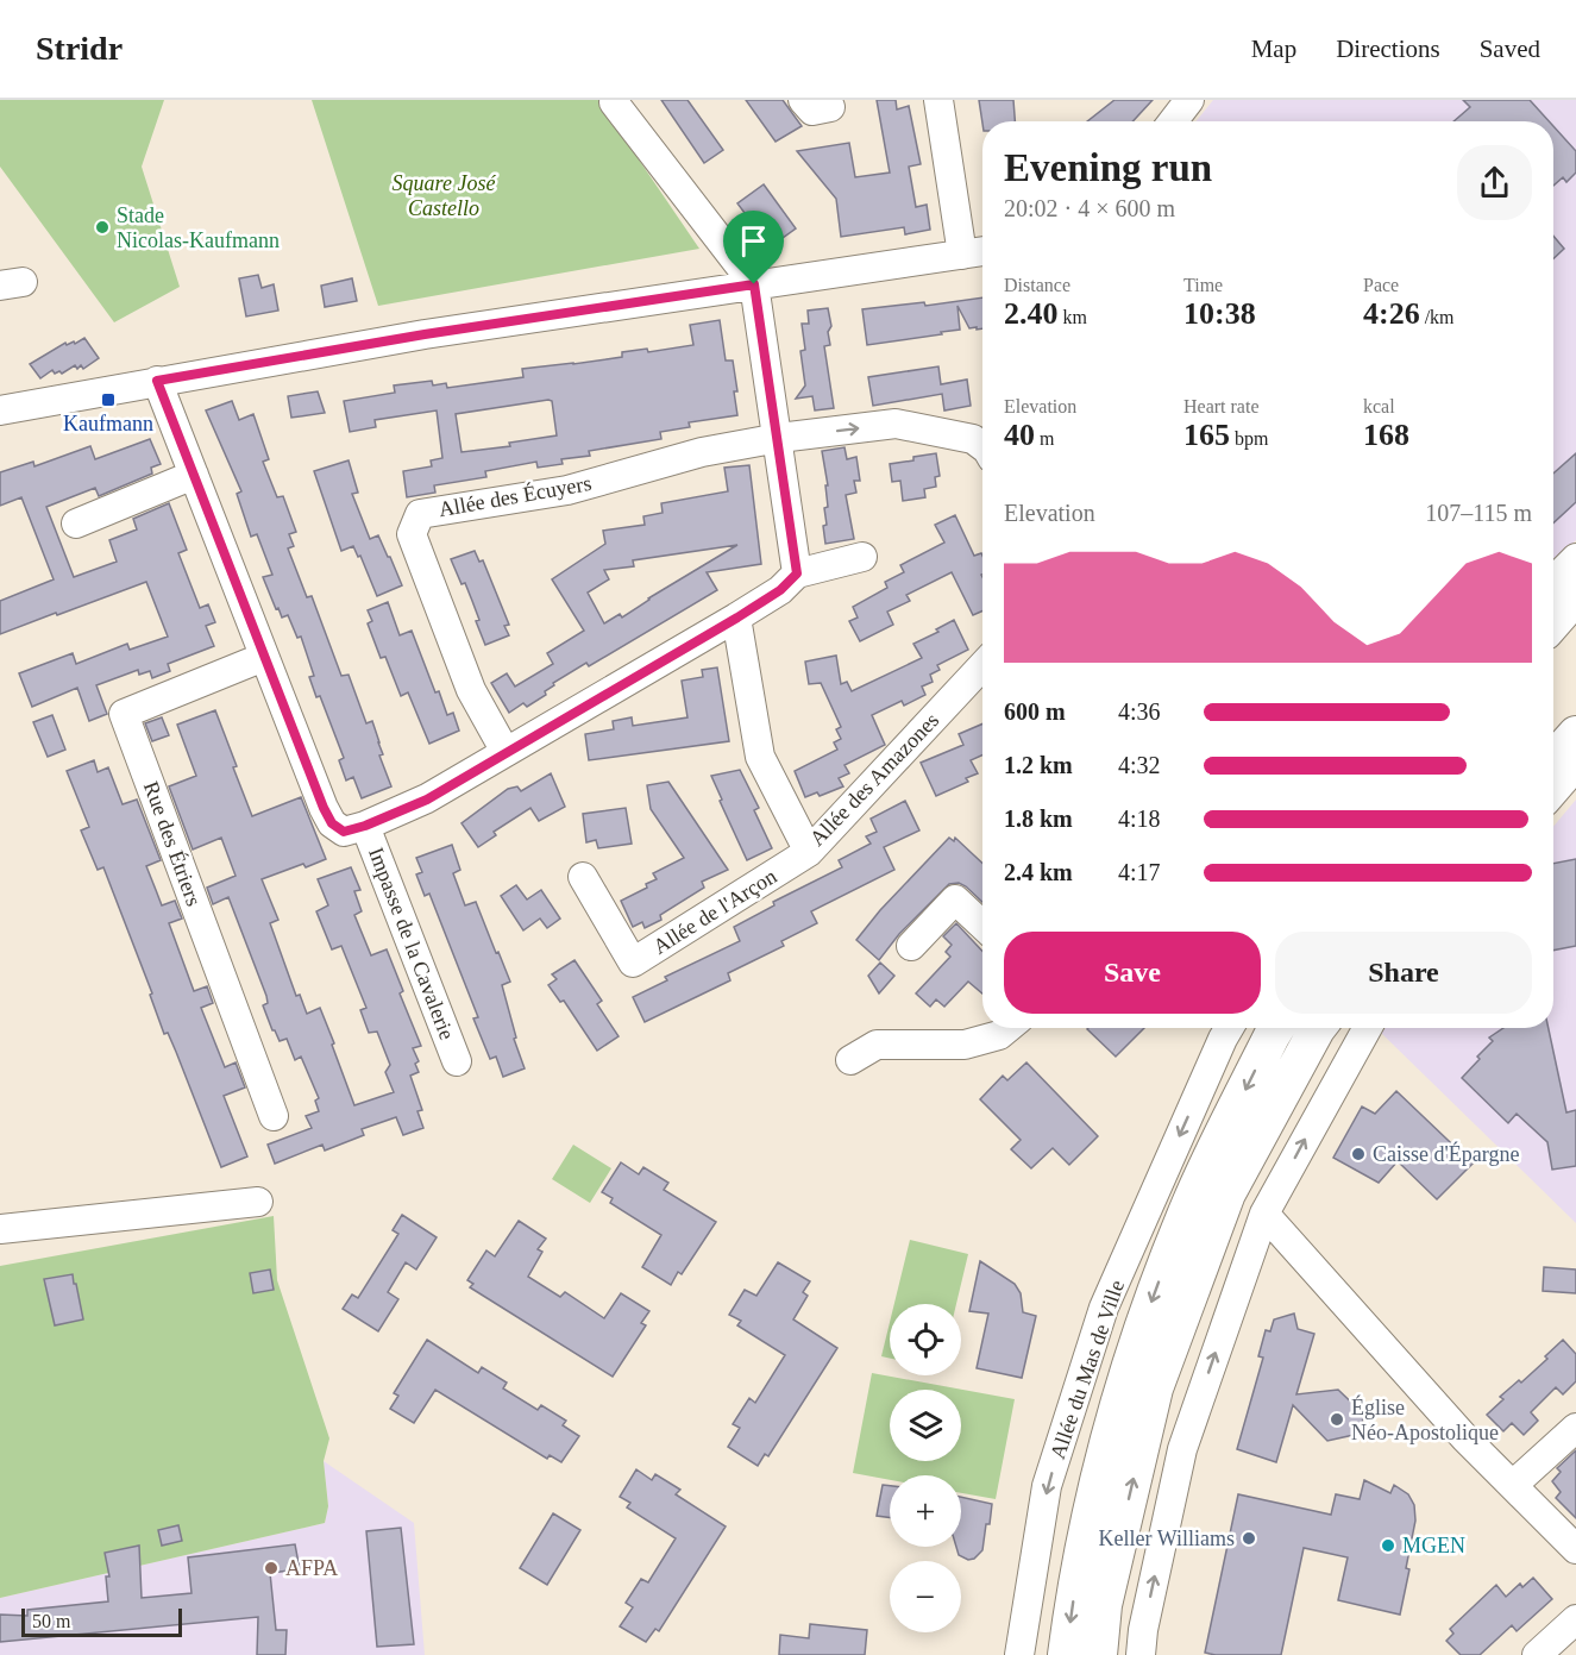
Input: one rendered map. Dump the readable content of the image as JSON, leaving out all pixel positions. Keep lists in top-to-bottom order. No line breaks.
{"streets":{"street":["Allée des Écuyers","Allée des Amazones","Rue des Étriers","Allée de l'Arçon","Impasse de la Cavalerie","Allée du Mas de Ville"]},"crossings":[["Allée des Amazones","Allée de l'Arçon"]],"parks":["Square José Castello"],"places":{"other":["Stade Nicolas-Kaufmann","Caisse d'Épargne","Église Néo-Apostolique","Keller Williams","MGEN","AFPA"],"transit":["Kaufmann"]},"scale_bar":"50 m","page":{"header":"Stridr","nav":["Map","Directions","Saved"],"heading":["Evening run","20:02 · 4 × 600 m"],"stats":[["Distance","2.40 km"],["Time","10:38"],["Pace","4:26 /km"],["Elevation","40 m"],["Heart rate","165 bpm"],["kcal","168"]],"chart":["Elevation","107–115 m"],"list":[{"name":"600 m","note":"4:36"},{"name":"1.2 km","note":"4:32"},{"name":"1.8 km","note":"4:18"},{"name":"2.4 km","note":"4:17"}],"buttons":["Save","Share"],"map_buttons":["+","−"],"scale":"50 m"}}
